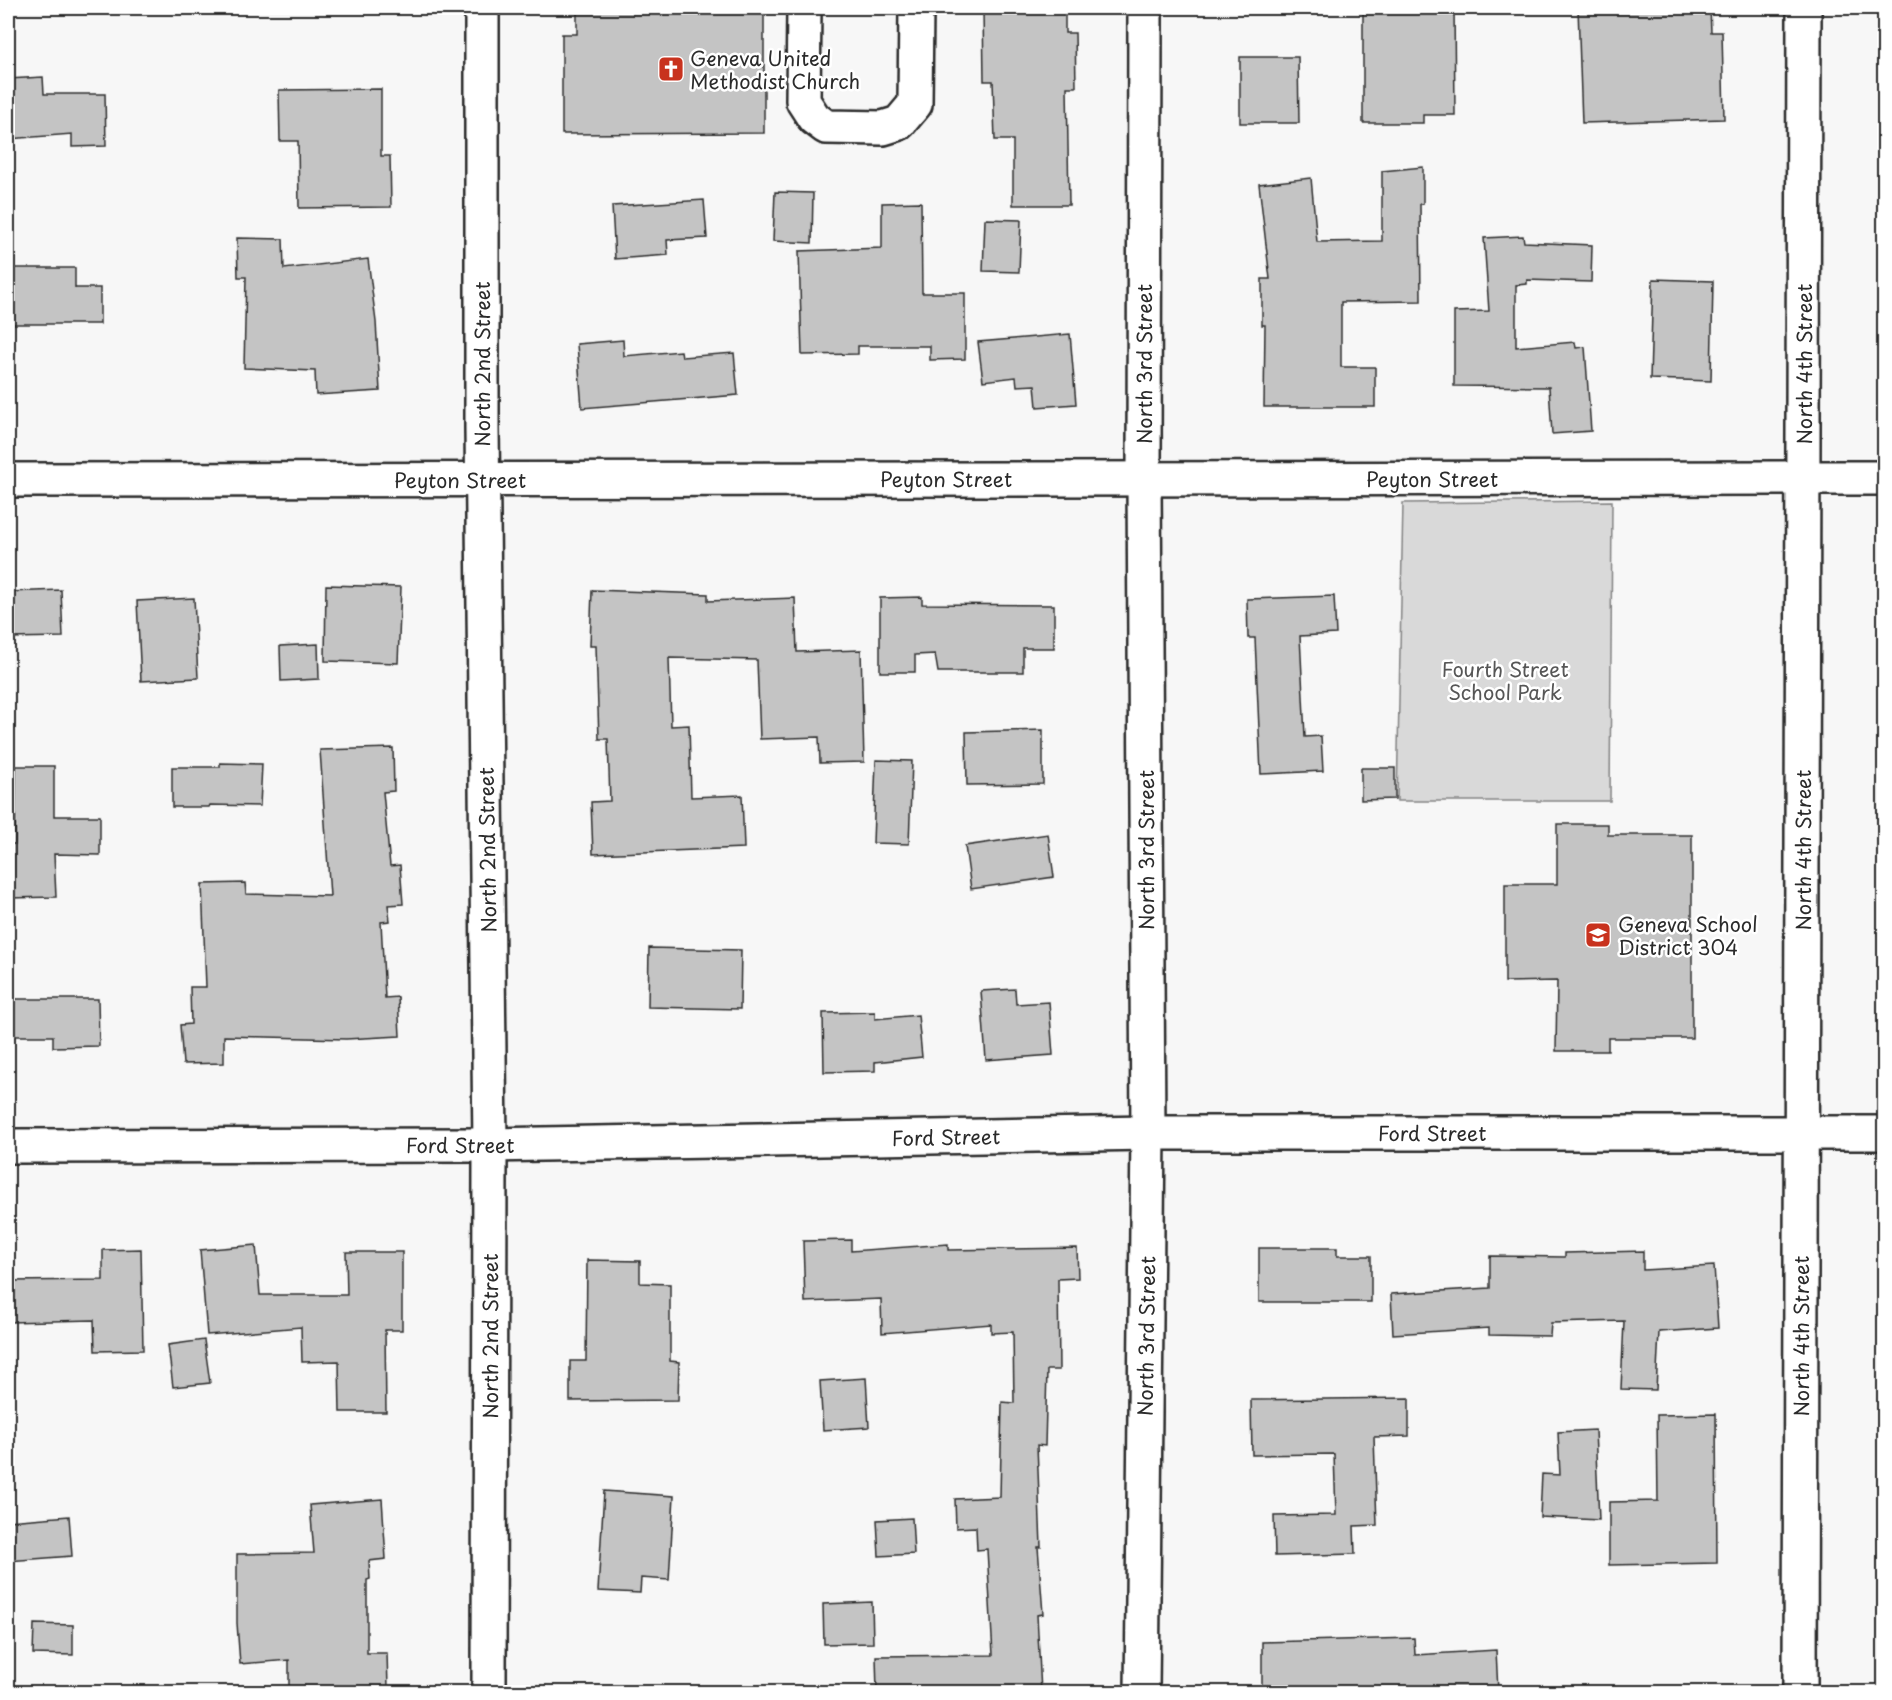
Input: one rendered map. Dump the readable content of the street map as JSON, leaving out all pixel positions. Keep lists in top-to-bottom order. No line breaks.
{"streets":{"street":["North 2nd Street","North 3rd Street","North 4th Street","Peyton Street","Ford Street"]},"crossings":[["North 2nd Street","Peyton Street"],["North 2nd Street","Ford Street"],["North 3rd Street","Peyton Street"],["North 3rd Street","Ford Street"],["North 4th Street","Peyton Street"],["North 4th Street","Ford Street"]],"parks":["Fourth Street School Park"],"places":{"church":["Geneva United Methodist Church"],"school or university":["Geneva School District 304"]}}
